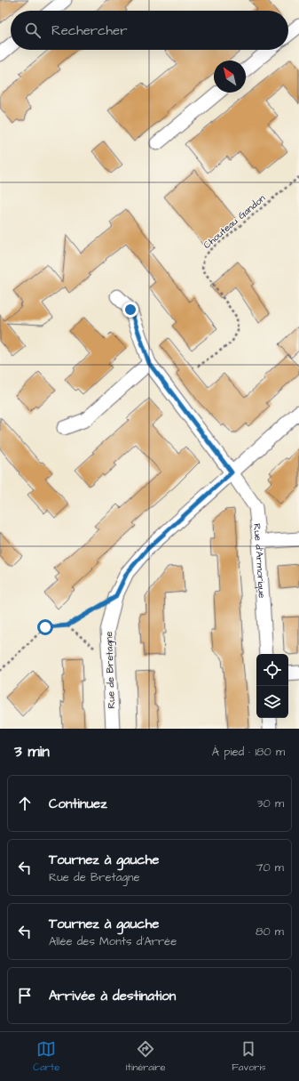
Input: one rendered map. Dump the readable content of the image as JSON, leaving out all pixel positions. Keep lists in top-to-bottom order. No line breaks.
{"streets":{"street":["Rue d'Armorique","Rue de Bretagne"],"path":["Chouteau Gandon"]},"crossings":[["Rue d'Armorique","Rue de Bretagne"]],"north":"top left","page":{"search":"Rechercher","heading":["3 min","À pied · 180 m"],"list":[["Continuez","30 m"],["Tournez à gauche","Rue de Bretagne","70 m"],["Tournez à gauche","Allée des Monts d'Arrée","80 m"],"Arrivée à destination"],"nav":["Carte","Itinéraire","Favoris"]}}
